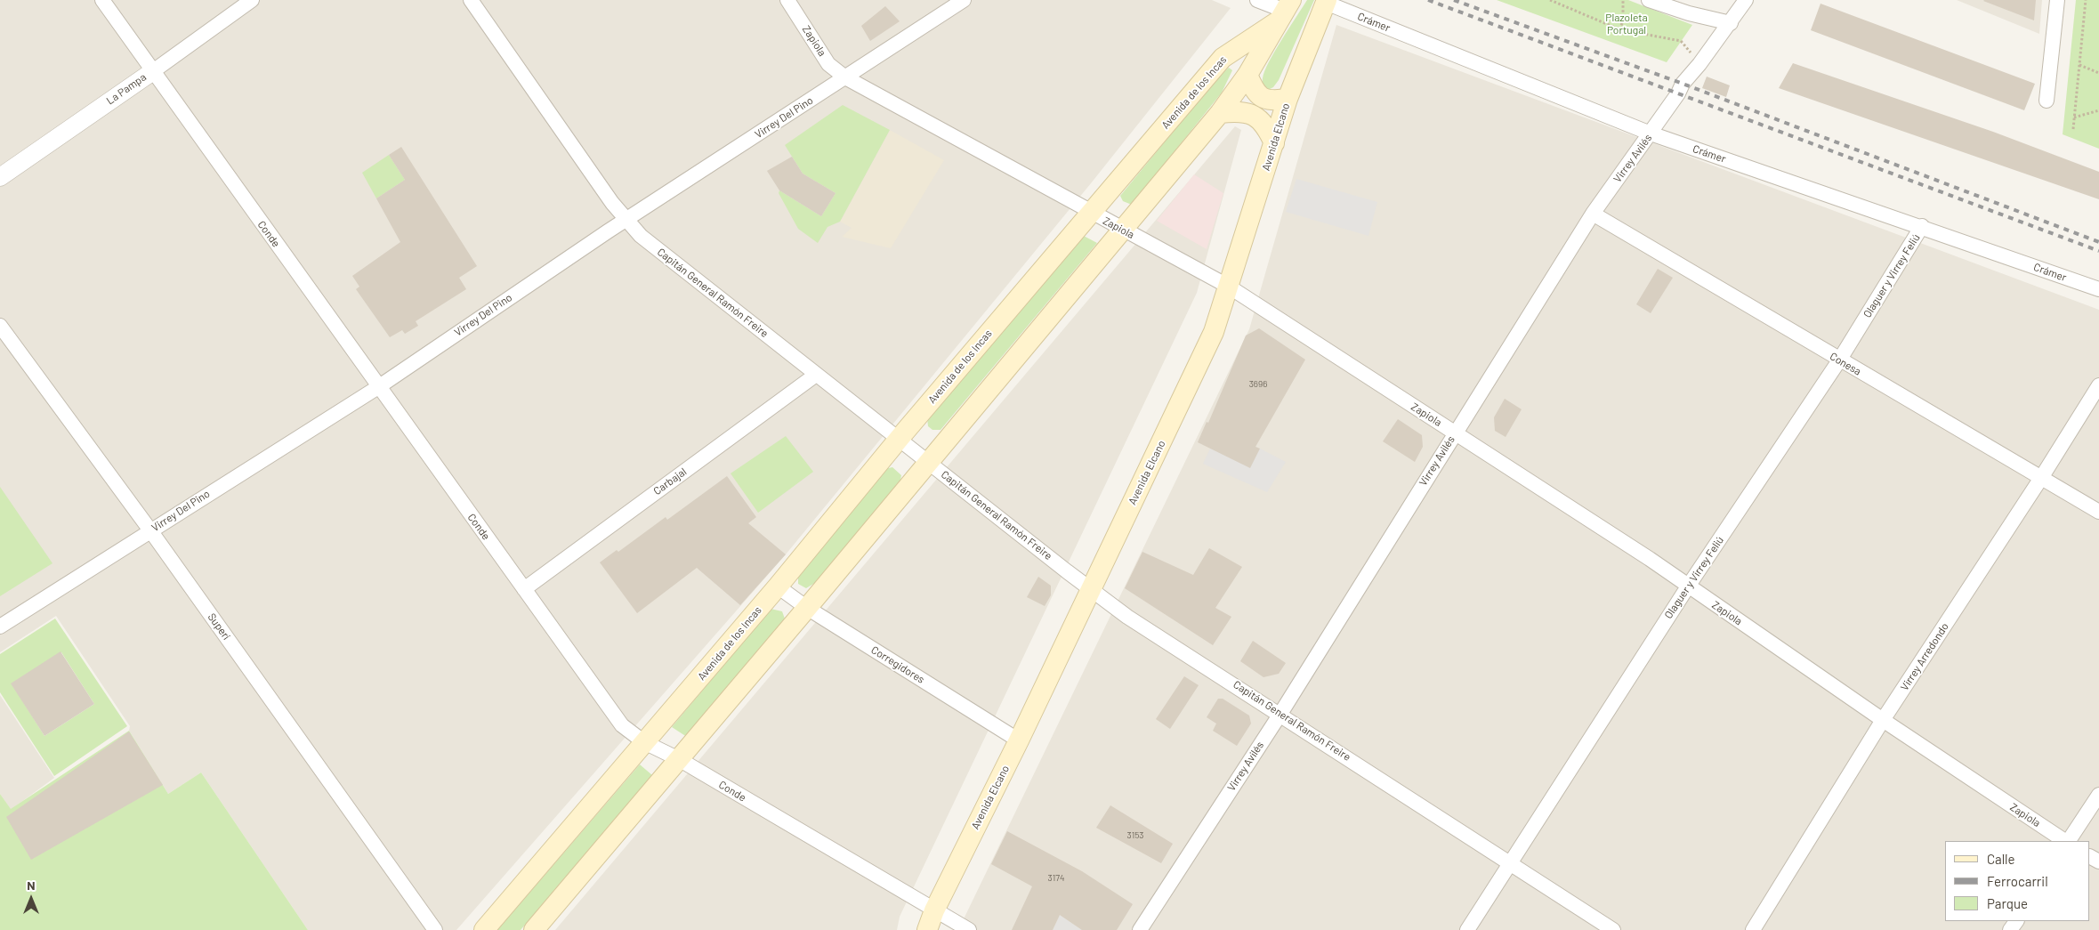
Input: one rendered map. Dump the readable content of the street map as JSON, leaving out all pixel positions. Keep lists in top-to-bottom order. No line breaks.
{"streets":{"main road":["Avenida de los Incas","Avenida Elcano"],"street":["Crámer","Zapiola","La Pampa","Virrey Del Pino","Virrey Avilés","Conde","Olaguer y Virrey Feliú","Capitán General Ramón Freire","Conesa","Carbajal","Superí","Virrey Arredondo","Corregidores"]},"crossings":[["Crámer","Avenida Elcano"],["Crámer","Virrey Avilés"],["Crámer","Olaguer y Virrey Feliú"],["Zapiola","Avenida de los Incas"],["Zapiola","Virrey Del Pino"],["Zapiola","Avenida Elcano"],["Zapiola","Virrey Avilés"],["Zapiola","Olaguer y Virrey Feliú"],["Zapiola","Virrey Arredondo"],["La Pampa","Conde"],["Avenida de los Incas","Conde"],["Avenida de los Incas","Capitán General Ramón Freire"],["Avenida de los Incas","Corregidores"],["Virrey Del Pino","Conde"],["Virrey Del Pino","Capitán General Ramón Freire"],["Virrey Del Pino","Superí"],["Avenida Elcano","Conde"],["Avenida Elcano","Capitán General Ramón Freire"],["Avenida Elcano","Corregidores"],["Virrey Avilés","Capitán General Ramón Freire"],["Virrey Avilés","Conesa"],["Conde","Carbajal"],["Olaguer y Virrey Feliú","Capitán General Ramón Freire"],["Olaguer y Virrey Feliú","Conesa"],["Capitán General Ramón Freire","Carbajal"],["Conesa","Virrey Arredondo"]],"parks":["Plazoleta Portugal"],"house_numbers":["3696","3153","3174"],"legend":["Calle","Ferrocarril","Parque"],"north":"top"}
